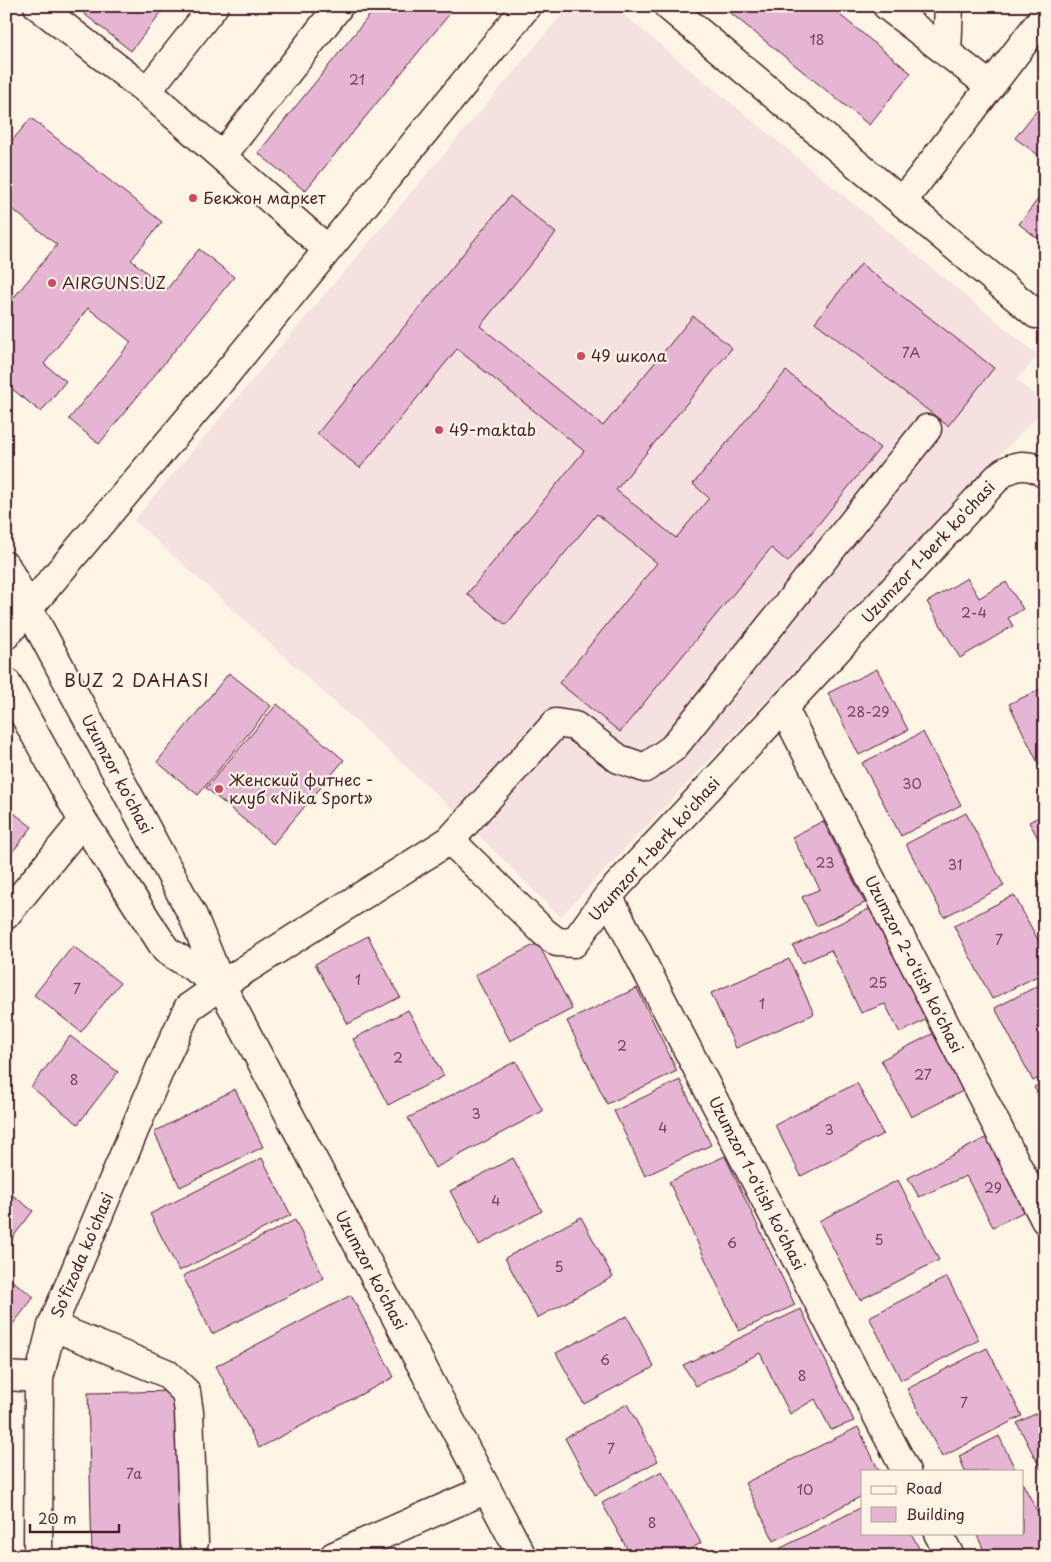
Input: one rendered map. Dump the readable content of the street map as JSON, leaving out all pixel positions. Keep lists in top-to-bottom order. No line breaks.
{"streets":{"street":["Uzumzor 1-berk ko'chasi","Uzumzor ko'chasi","Uzumzor 2-o'tish ko'chasi","Uzumzor 1-o'tish ko'chasi","So'fizoda ko'chasi"]},"crossings":[["Uzumzor 1-berk ko'chasi","Uzumzor 2-o'tish ko'chasi"],["Uzumzor 1-berk ko'chasi","Uzumzor 1-o'tish ko'chasi"],["Uzumzor ko'chasi","So'fizoda ko'chasi"]],"districts":["BUZ 2 DAHASI"],"places":["Бекжон маркет","AIRGUNS.UZ","49 школа","49-maktab","Женский фитнес - клуб «Nika Sport»"],"house_numbers":["18","21","7А","2-4","28-29","30","23","31","7","1","25","7","1","2","2","27","8","3","4","3","29","4","5","6","5","6","8","7","7","7a","10","8"],"legend":["Road","Building"],"scale_bar":"20 m"}
